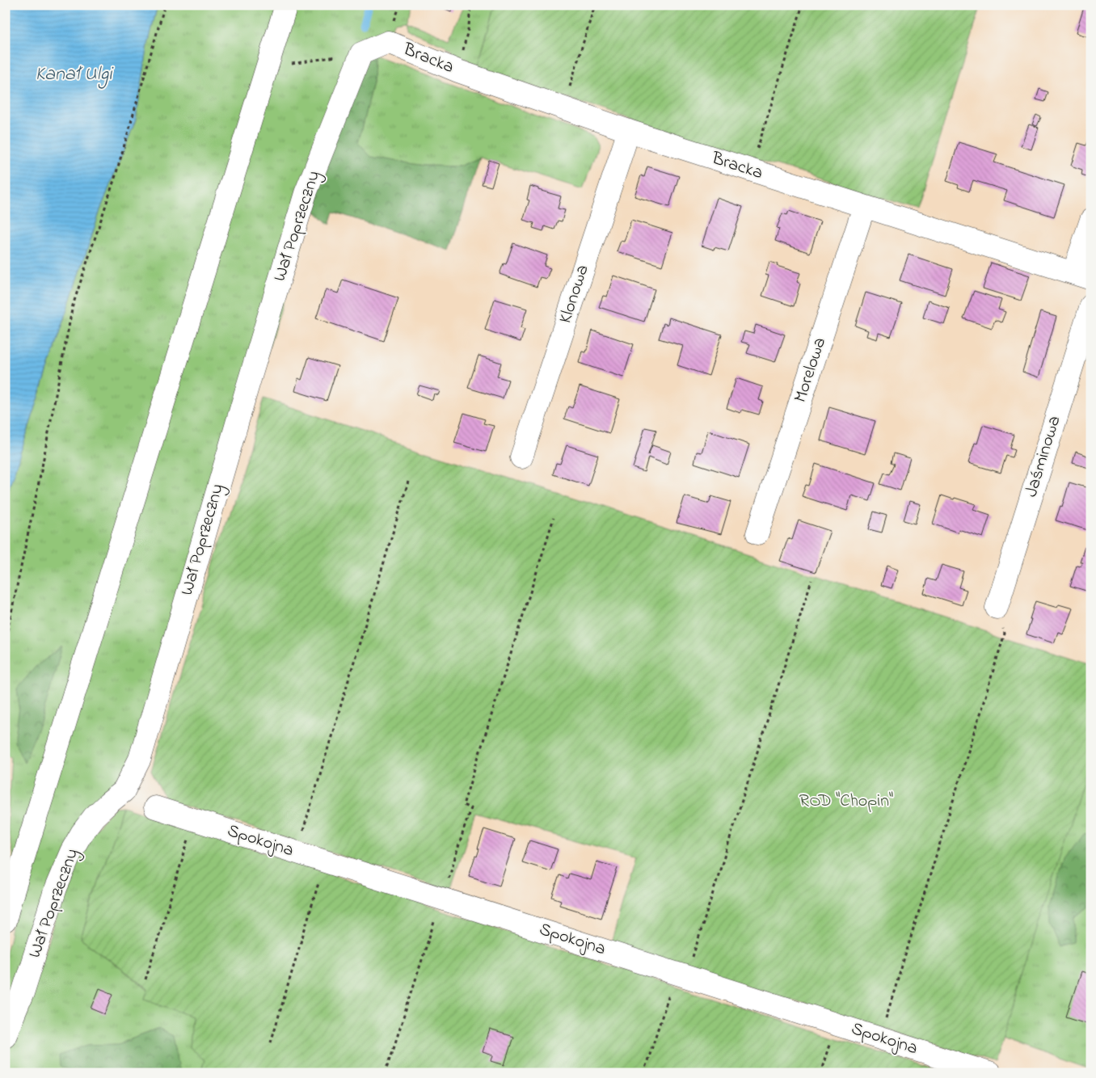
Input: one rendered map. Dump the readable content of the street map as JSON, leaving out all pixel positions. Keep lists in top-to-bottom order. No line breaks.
{"streets":{"street":["Bracka","Wał Poprzeczny","Klonowa","Morelowa","Jaśminowa","Spokojna"]},"crossings":[["Bracka","Wał Poprzeczny"],["Bracka","Klonowa"],["Bracka","Morelowa"]],"water":["Kanał Ulgi"],"parks":["ROD \"Chopin\""]}
